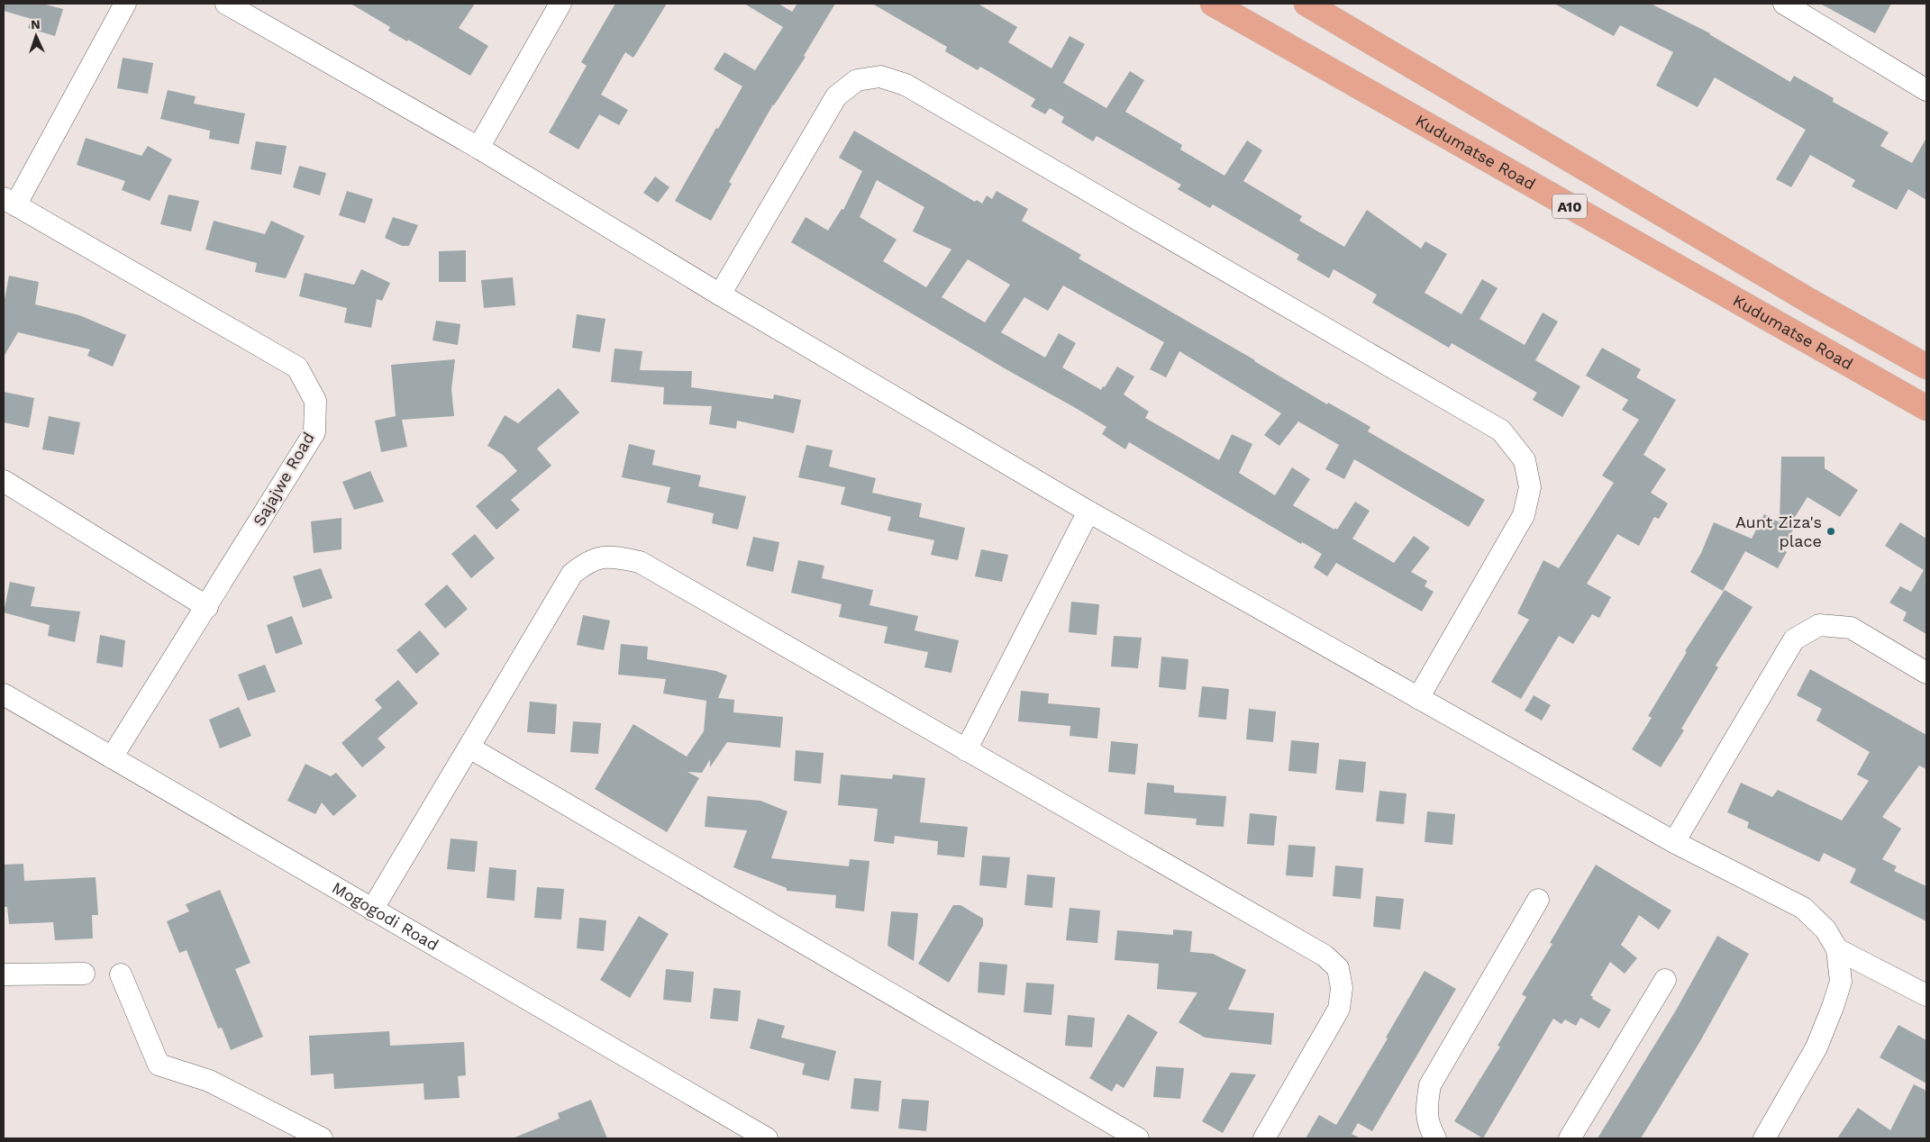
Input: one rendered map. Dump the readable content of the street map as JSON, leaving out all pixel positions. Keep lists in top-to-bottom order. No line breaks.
{"streets":{"main road":["Kudumatse Road","A10"],"street":["Sajajwe Road","Mogogodi Road"]},"crossings":[["Sajajwe Road","Mogogodi Road"]],"places":["Aunt Ziza's place"],"north":"top"}
